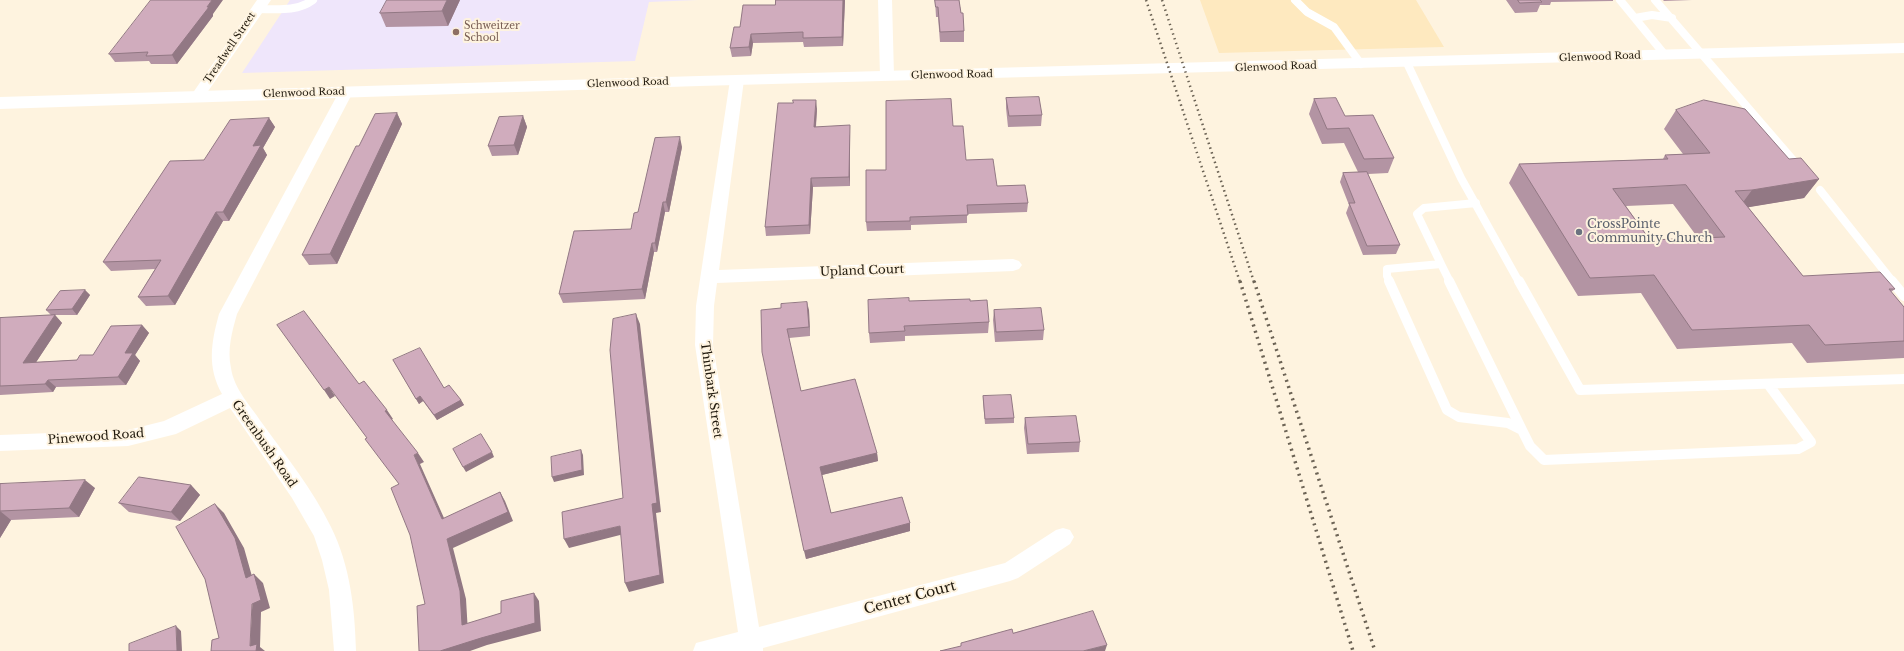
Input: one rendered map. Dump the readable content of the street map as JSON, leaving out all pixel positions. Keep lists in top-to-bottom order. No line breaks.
{"streets":{"street":["Treadwell Street","Glenwood Road","Upland Court","Thinbark Street","Pinewood Road","Greenbush Road","Center Court"]},"crossings":[["Treadwell Street","Glenwood Road"],["Glenwood Road","Thinbark Street"],["Glenwood Road","Greenbush Road"],["Upland Court","Thinbark Street"],["Thinbark Street","Center Court"],["Pinewood Road","Greenbush Road"]],"places":["Schweitzer School","CrossPointe Community Church"]}
